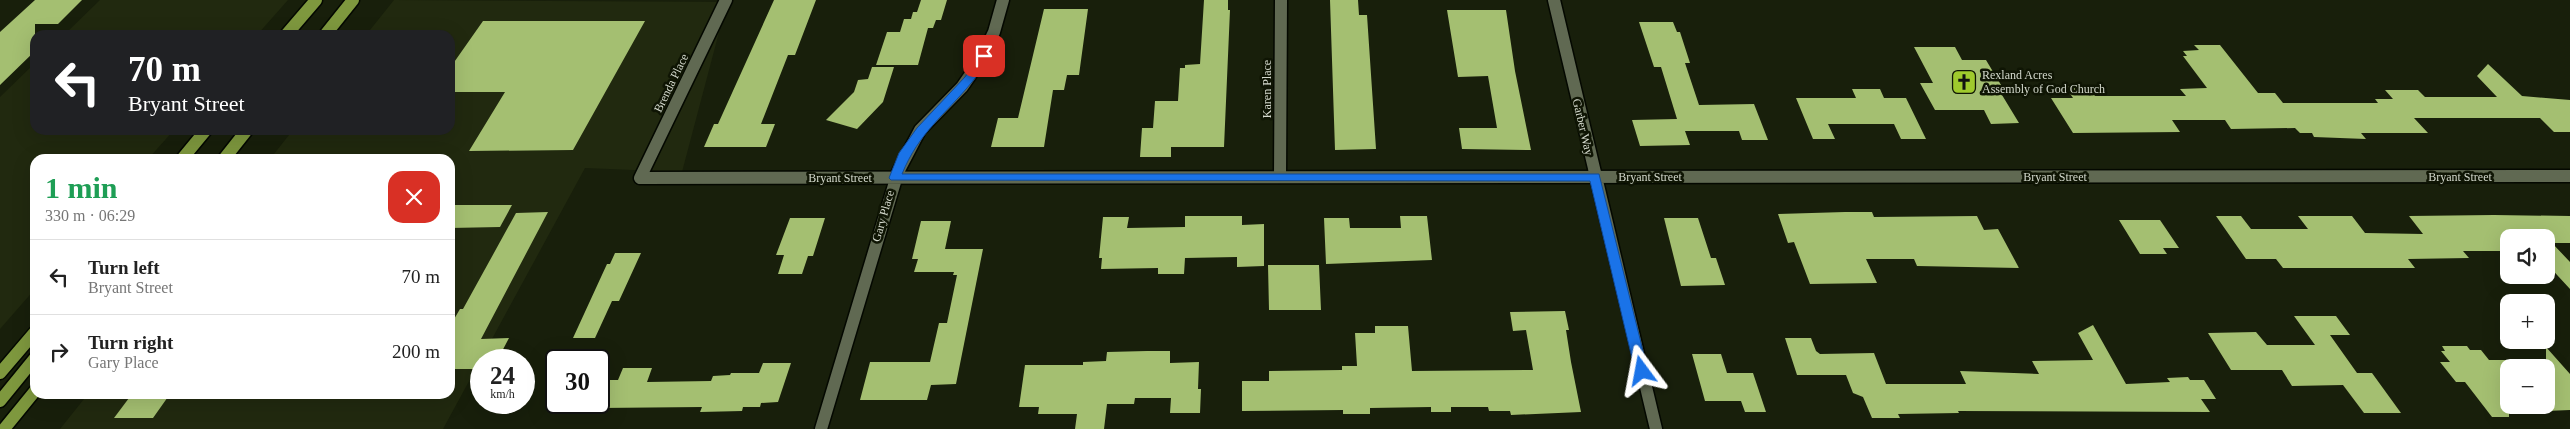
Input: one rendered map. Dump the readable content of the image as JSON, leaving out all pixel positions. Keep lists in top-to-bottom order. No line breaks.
{"streets":{"street":["Brenda Place","Karen Place","Garber Way","Bryant Street","Gary Place"]},"crossings":[["Brenda Place","Bryant Street"],["Karen Place","Bryant Street"],["Garber Way","Bryant Street"],["Bryant Street","Gary Place"]],"places":{"church":["Rexland Acres Assembly of God Church"]},"page":{"turn":["70 m","Bryant Street"],"heading":["1 min","330 m · 06:29"],"map_buttons":["+","−"],"list":[{"name":"Turn left","note":"Bryant Street","value":"70 m"},{"name":"Turn right","note":"Gary Place","value":"200 m"}],"speed":"24 km/h","limit":"30"}}
